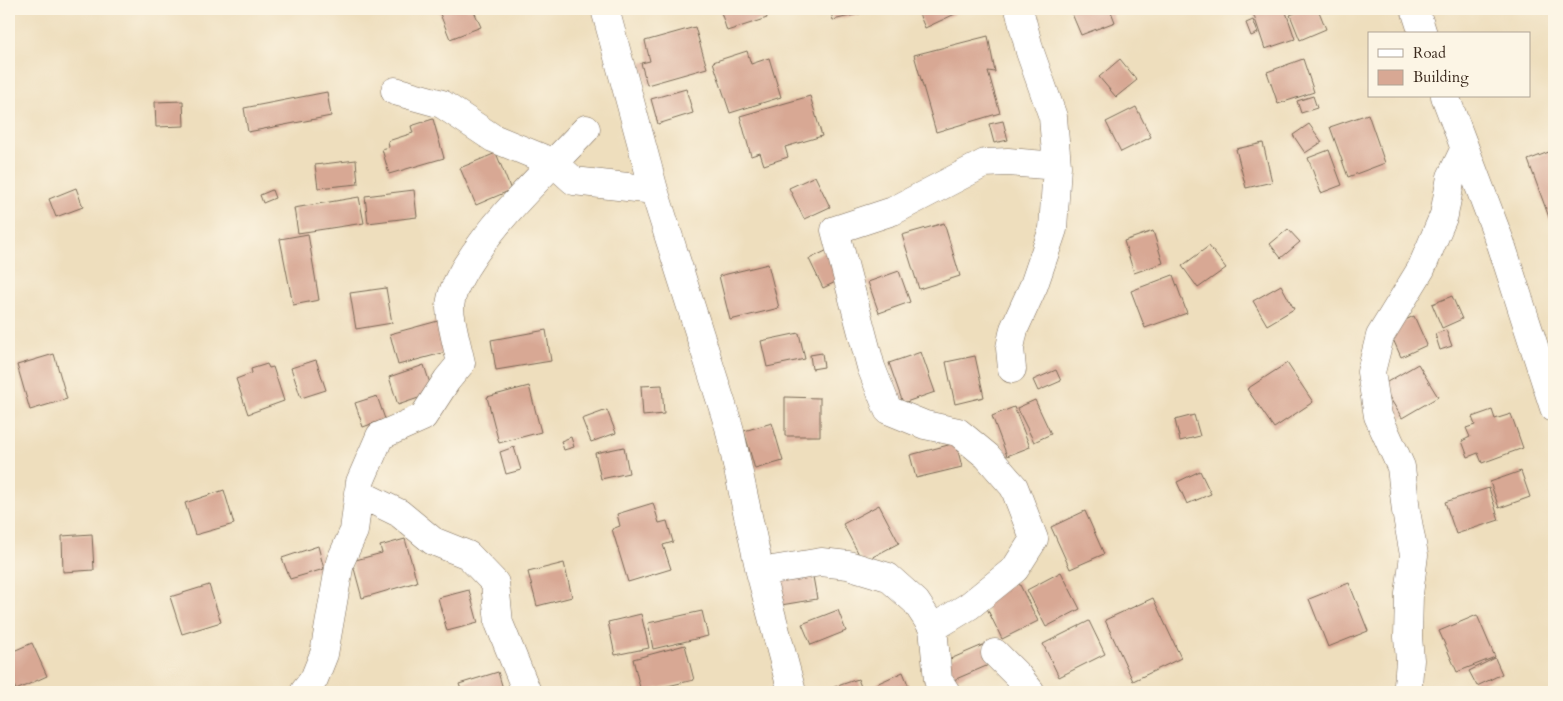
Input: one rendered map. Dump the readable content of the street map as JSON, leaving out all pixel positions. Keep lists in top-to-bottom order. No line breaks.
{"legend":["Road","Building"]}
